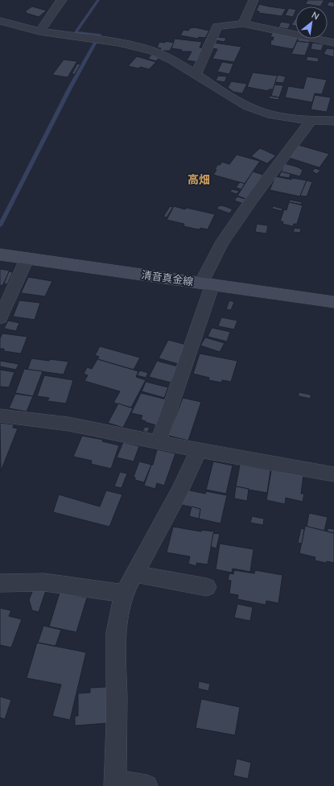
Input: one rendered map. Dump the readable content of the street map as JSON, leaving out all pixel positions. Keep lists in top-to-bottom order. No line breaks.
{"streets":{"main road":["清音真金線"]},"districts":["高畑"],"north":"top right"}
